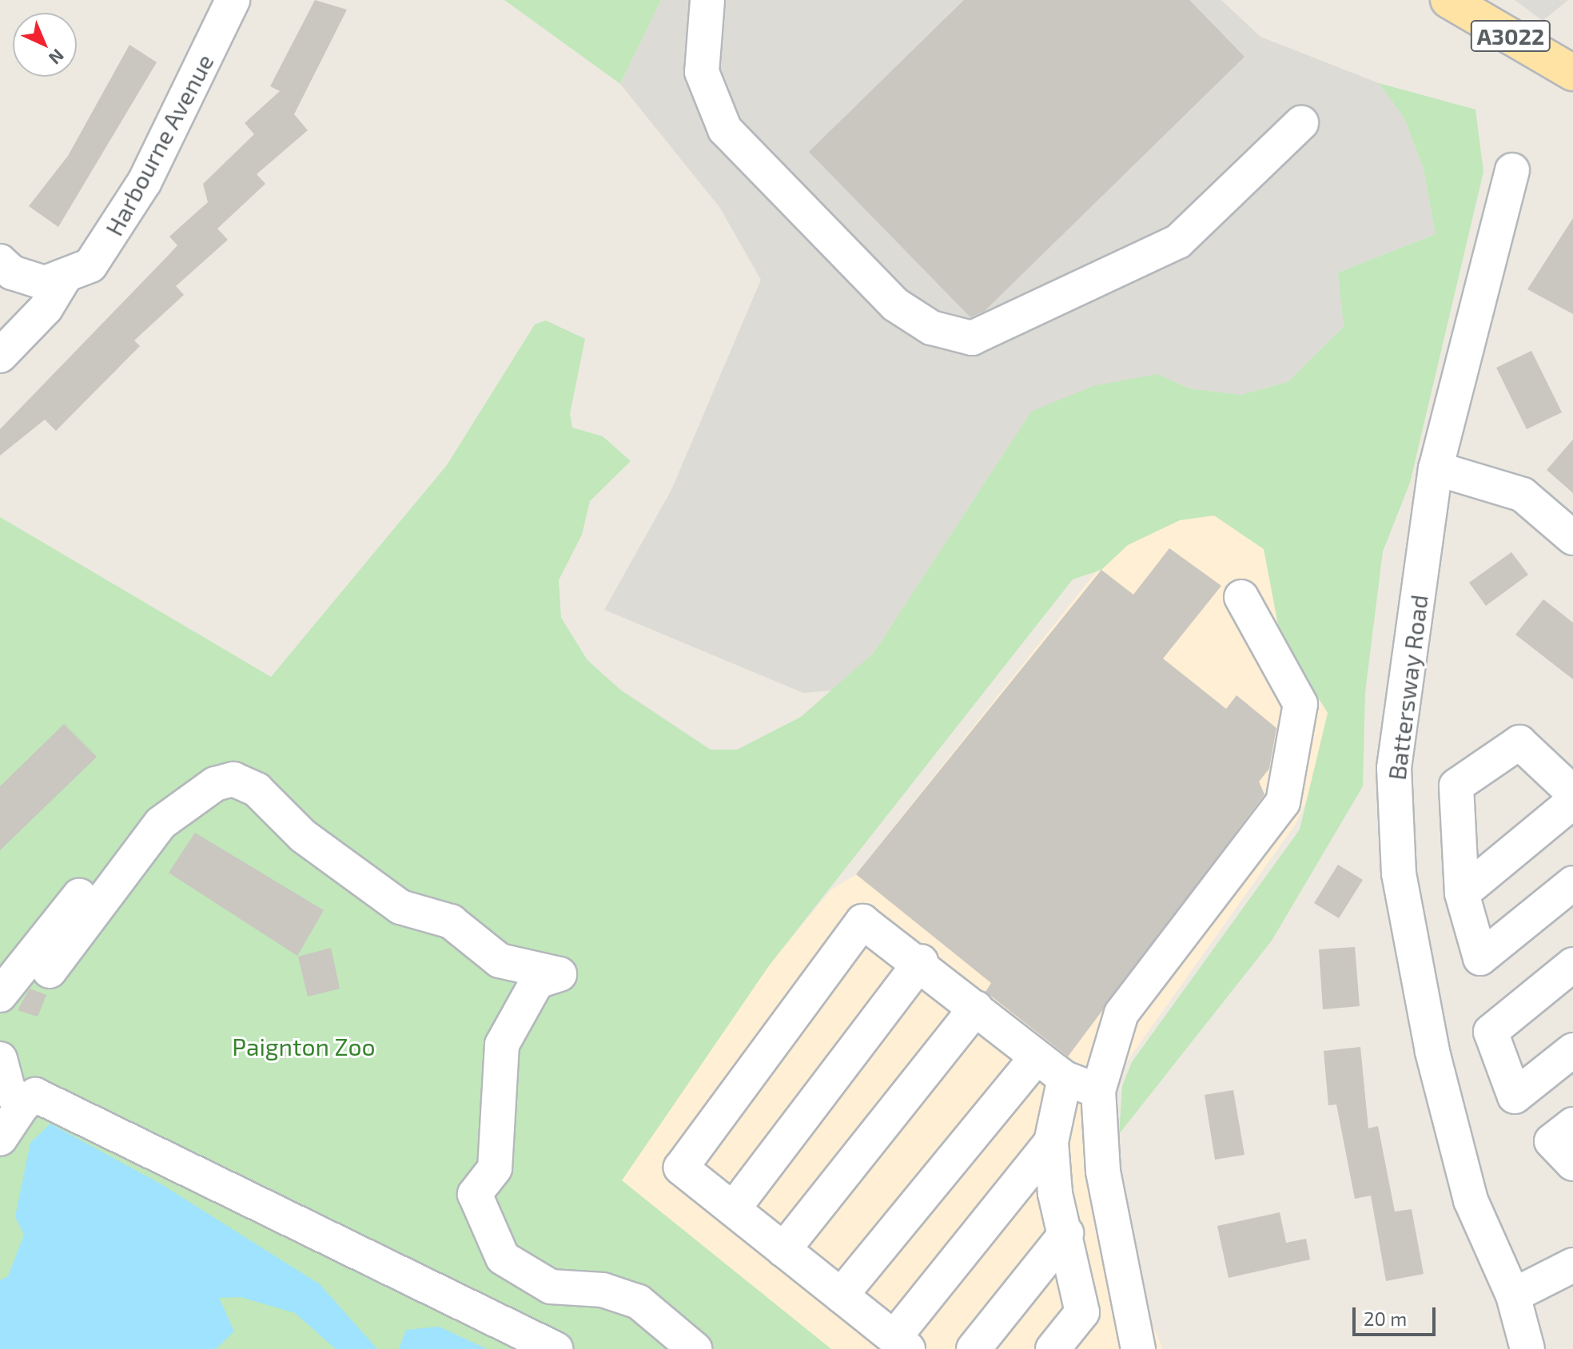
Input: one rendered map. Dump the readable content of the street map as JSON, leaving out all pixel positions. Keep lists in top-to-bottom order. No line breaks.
{"streets":{"main road":["A3022"],"street":["Harbourne Avenue","Battersway Road"]},"parks":["Paignton Zoo"],"scale_bar":"20 m","north":"bottom right"}
